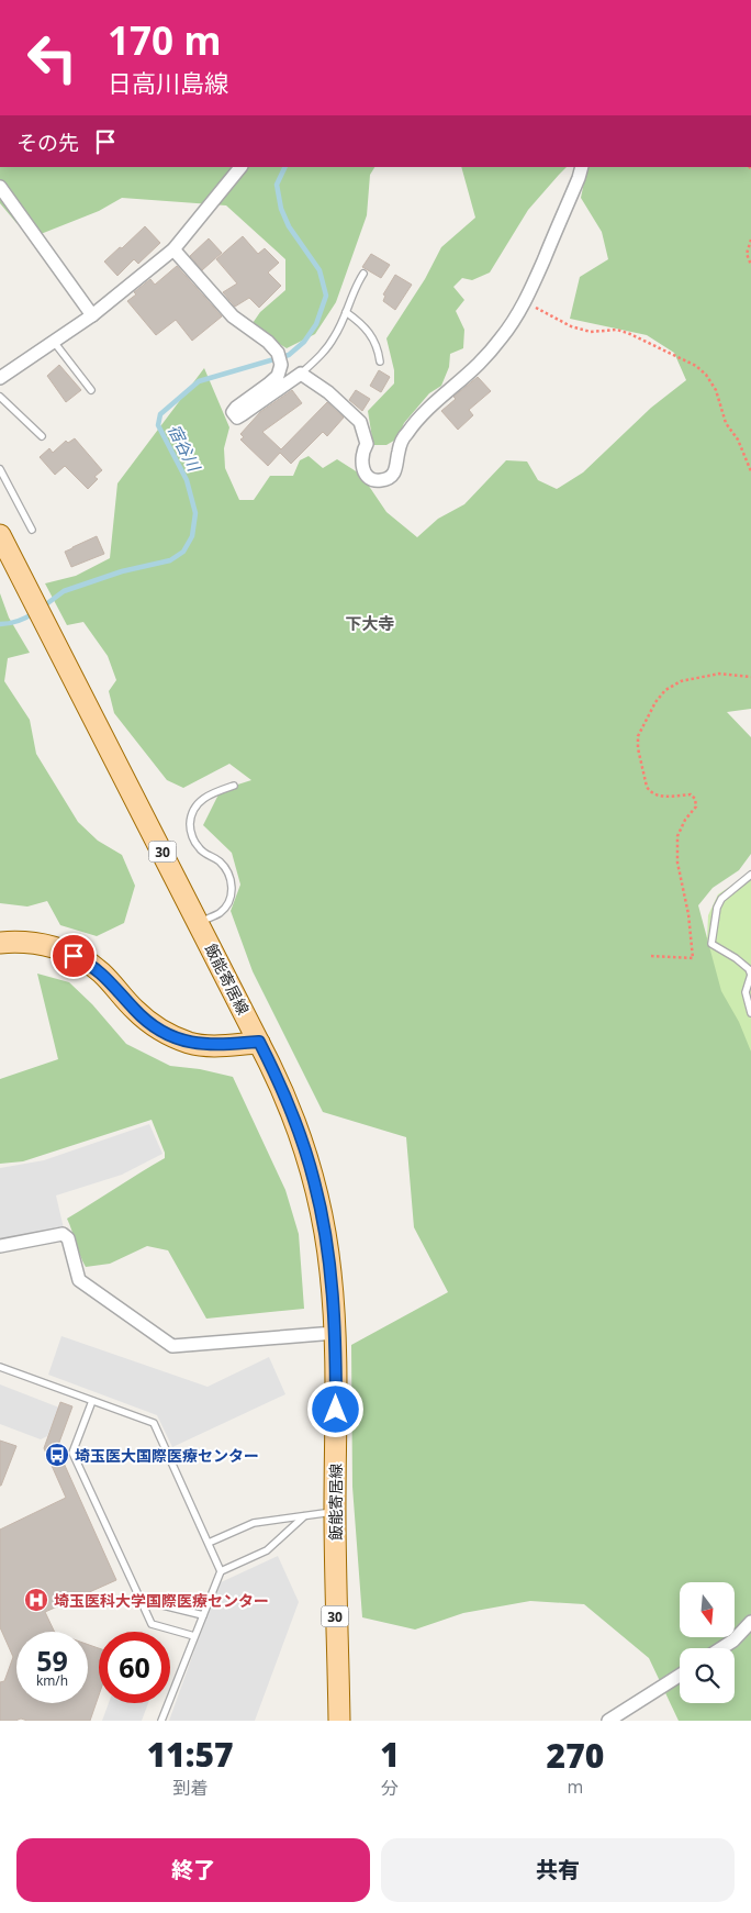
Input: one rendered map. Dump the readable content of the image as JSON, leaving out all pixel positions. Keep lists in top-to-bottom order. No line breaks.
{"streets":{"main road":["30","飯能寄居線"]},"districts":["下大寺"],"water":["宿谷川"],"places":{"bus stop":["埼玉医大国際医療センター"],"hospital":["埼玉医科大学国際医療センター"]},"north":"bottom","page":{"turn":["170 m","日高川島線"],"then":"その先","speed":"59 km/h","limit":"60","eta":["11:57","到着","1","分","270","m"],"buttons":["終了","共有"]}}
